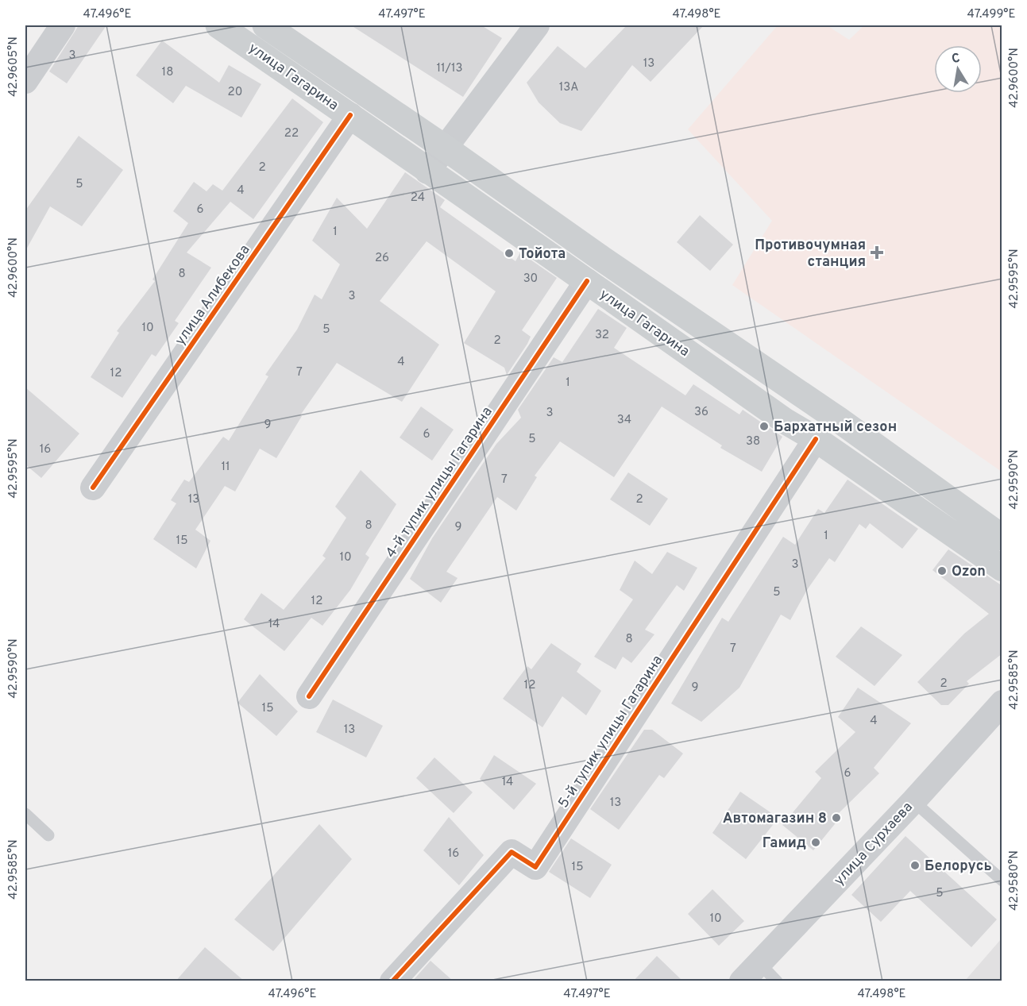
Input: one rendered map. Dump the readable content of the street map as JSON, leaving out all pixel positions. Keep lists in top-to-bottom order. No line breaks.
{"streets":{"main road":["улица Гагарина"],"street":["улица Алибекова","4-й тупик улицы Гагарина","5-й тупик улицы Гагарина","улица Сурхаева"]},"crossings":[["улица Гагарина","улица Алибекова"],["улица Гагарина","4-й тупик улицы Гагарина"],["улица Гагарина","5-й тупик улицы Гагарина"]],"places":{"health":["Противочумная станция"],"other":["Тойота","Бархатный сезон","Ozon","Автомагазин 8","Гамид","Белорусь"]},"house_numbers":["3","13","11/13","18","13А","20","22","2","5","4","24","6","1","26","8","30","3","10","5","32","2","4","7","12","1","36","3","34","9","6","5","38","16","11","7","13","2","8","9","1","15","10","3","5","12","14","8","7","2","12","9","15","4","13","6","14","13","16","15","5","10"],"north":"top","coordinates":["47.496°E","47.497°E","47.498°E","47.499°E","42.9605°N","42.9600°N","42.9595°N","42.9590°N","42.9585°N","42.9580°N"]}
